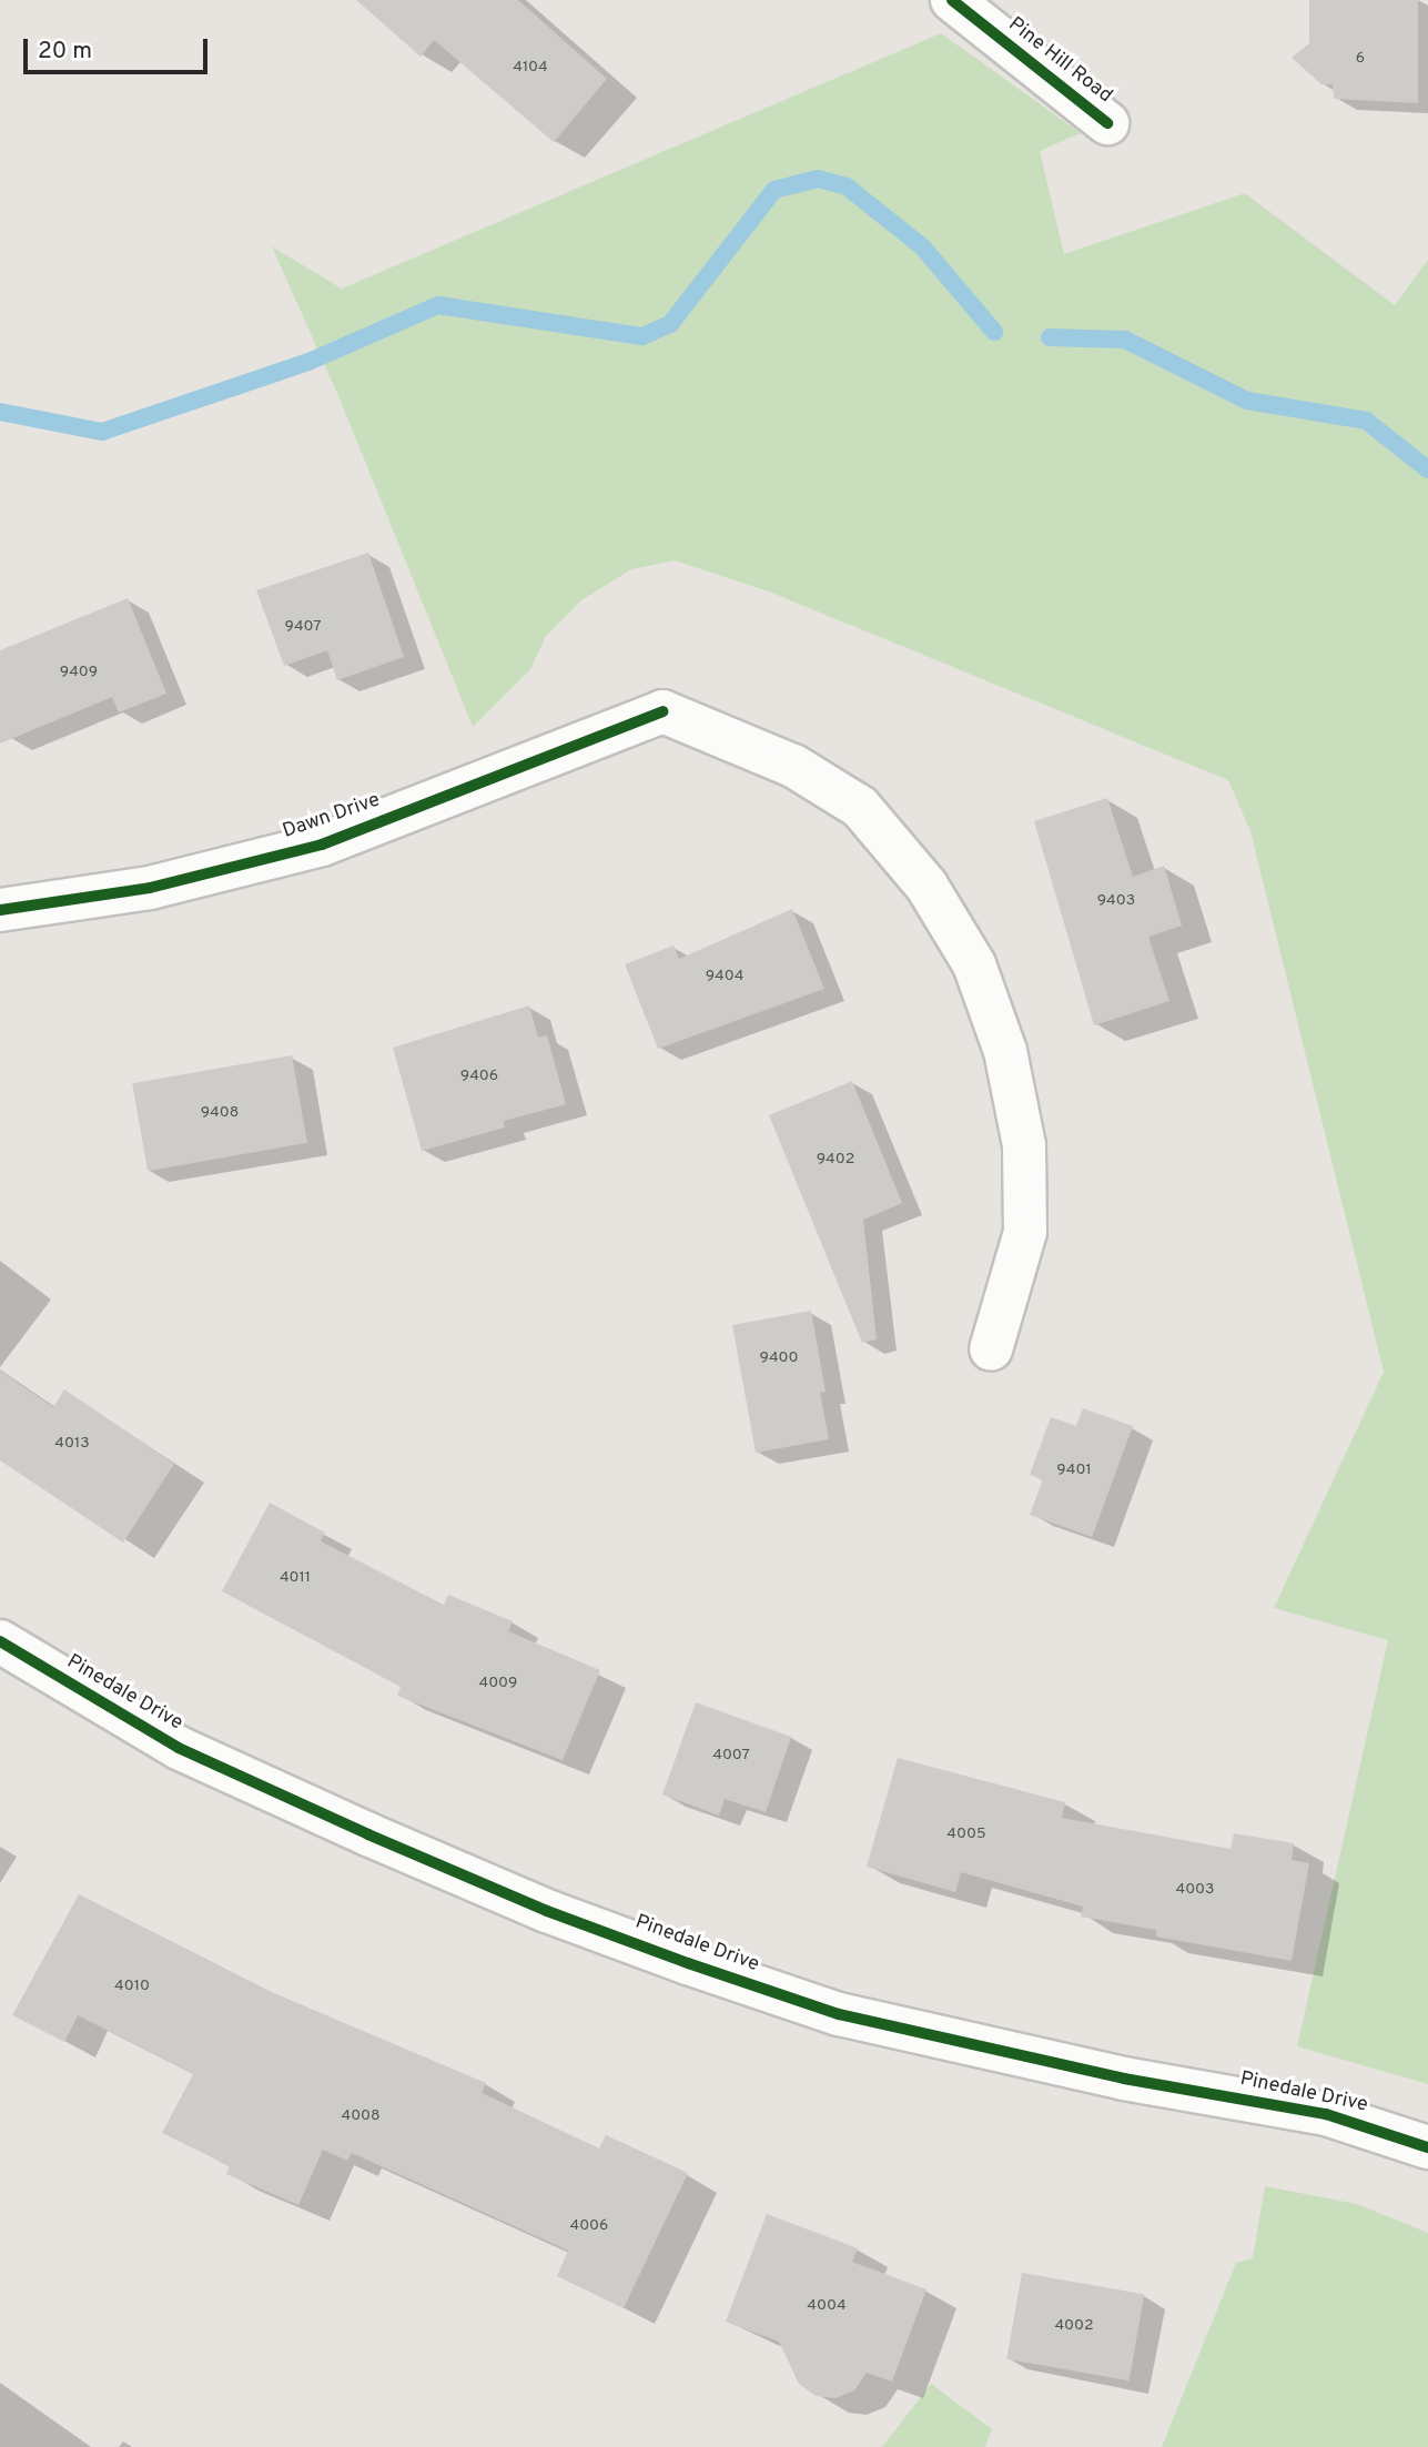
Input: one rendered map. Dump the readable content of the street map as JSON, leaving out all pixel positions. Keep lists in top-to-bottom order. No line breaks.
{"streets":{"street":["Pine Hill Road","Dawn Drive","Pinedale Drive"]},"house_numbers":["6","4104","9407","9409","9403","9404","9406","9408","9402","9400","4013","9401","4011","4009","4007","4005","4003","4010","4008","4006","4004","4002"],"scale_bar":"20 m"}
